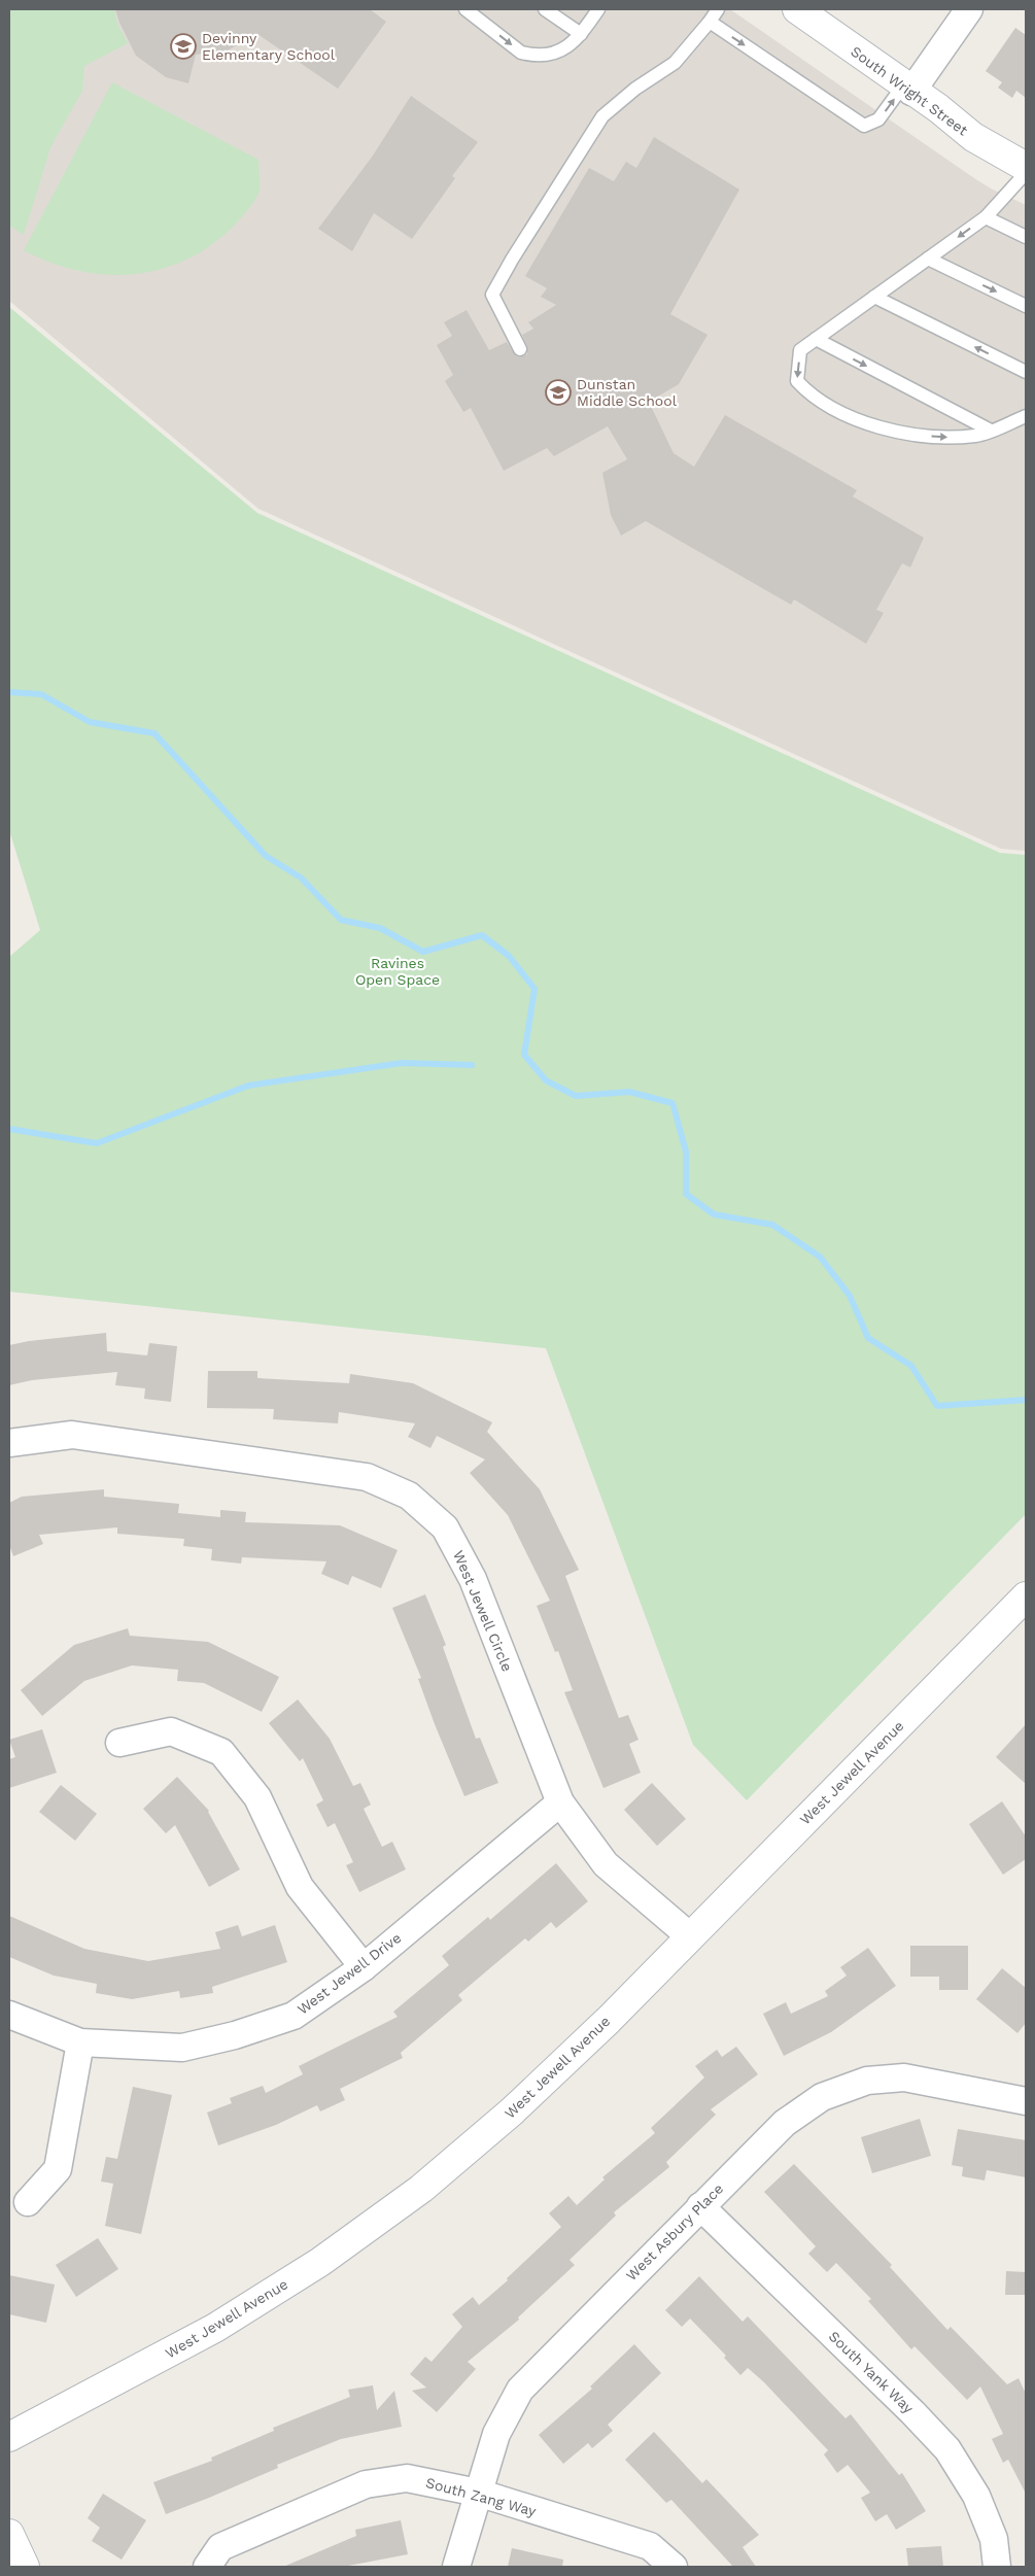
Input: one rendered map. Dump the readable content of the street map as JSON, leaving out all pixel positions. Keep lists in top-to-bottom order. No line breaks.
{"streets":{"main road":["South Wright Street","West Jewell Avenue"],"street":["West Jewell Circle","West Jewell Drive","West Asbury Place","South Yank Way","South Zang Way"]},"crossings":[["West Jewell Circle","West Jewell Avenue"],["West Jewell Circle","West Jewell Drive"],["West Asbury Place","South Yank Way"],["West Asbury Place","South Zang Way"]],"parks":["Ravines Open Space"],"places":{"school or university":["Devinny Elementary School","Dunstan Middle School"]}}
